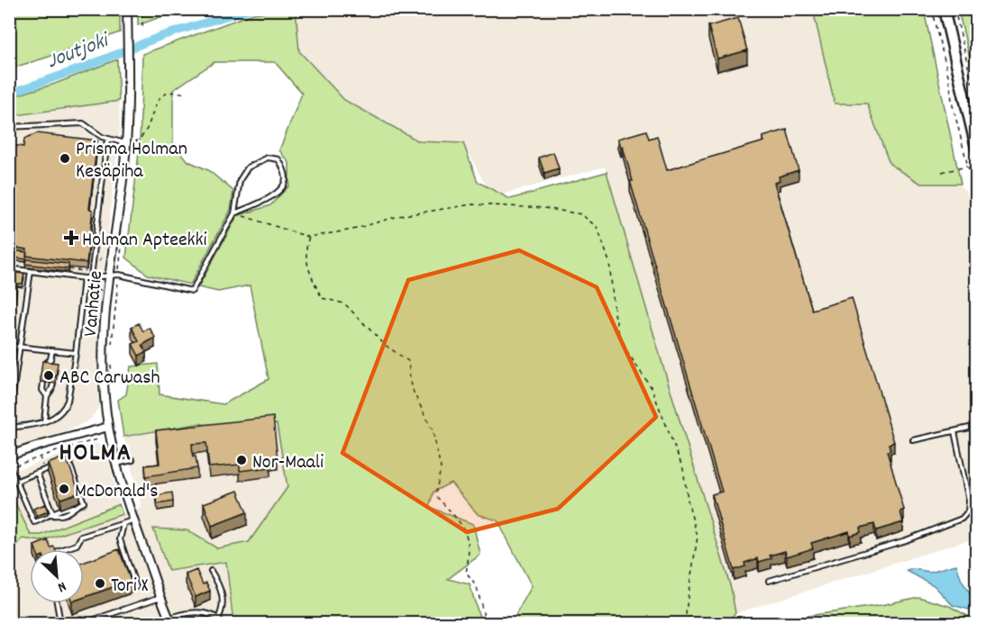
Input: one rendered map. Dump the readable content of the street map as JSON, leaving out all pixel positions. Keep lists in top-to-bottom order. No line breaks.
{"streets":{"street":["Vanhatie"]},"districts":["HOLMA"],"water":["Joutjoki"],"places":{"other":["Prisma Holman Kesäpiha","ABC Carwash","Nor-Maali","McDonald's","Tori X"],"health":["Holman Apteekki"]},"north":"bottom right"}
